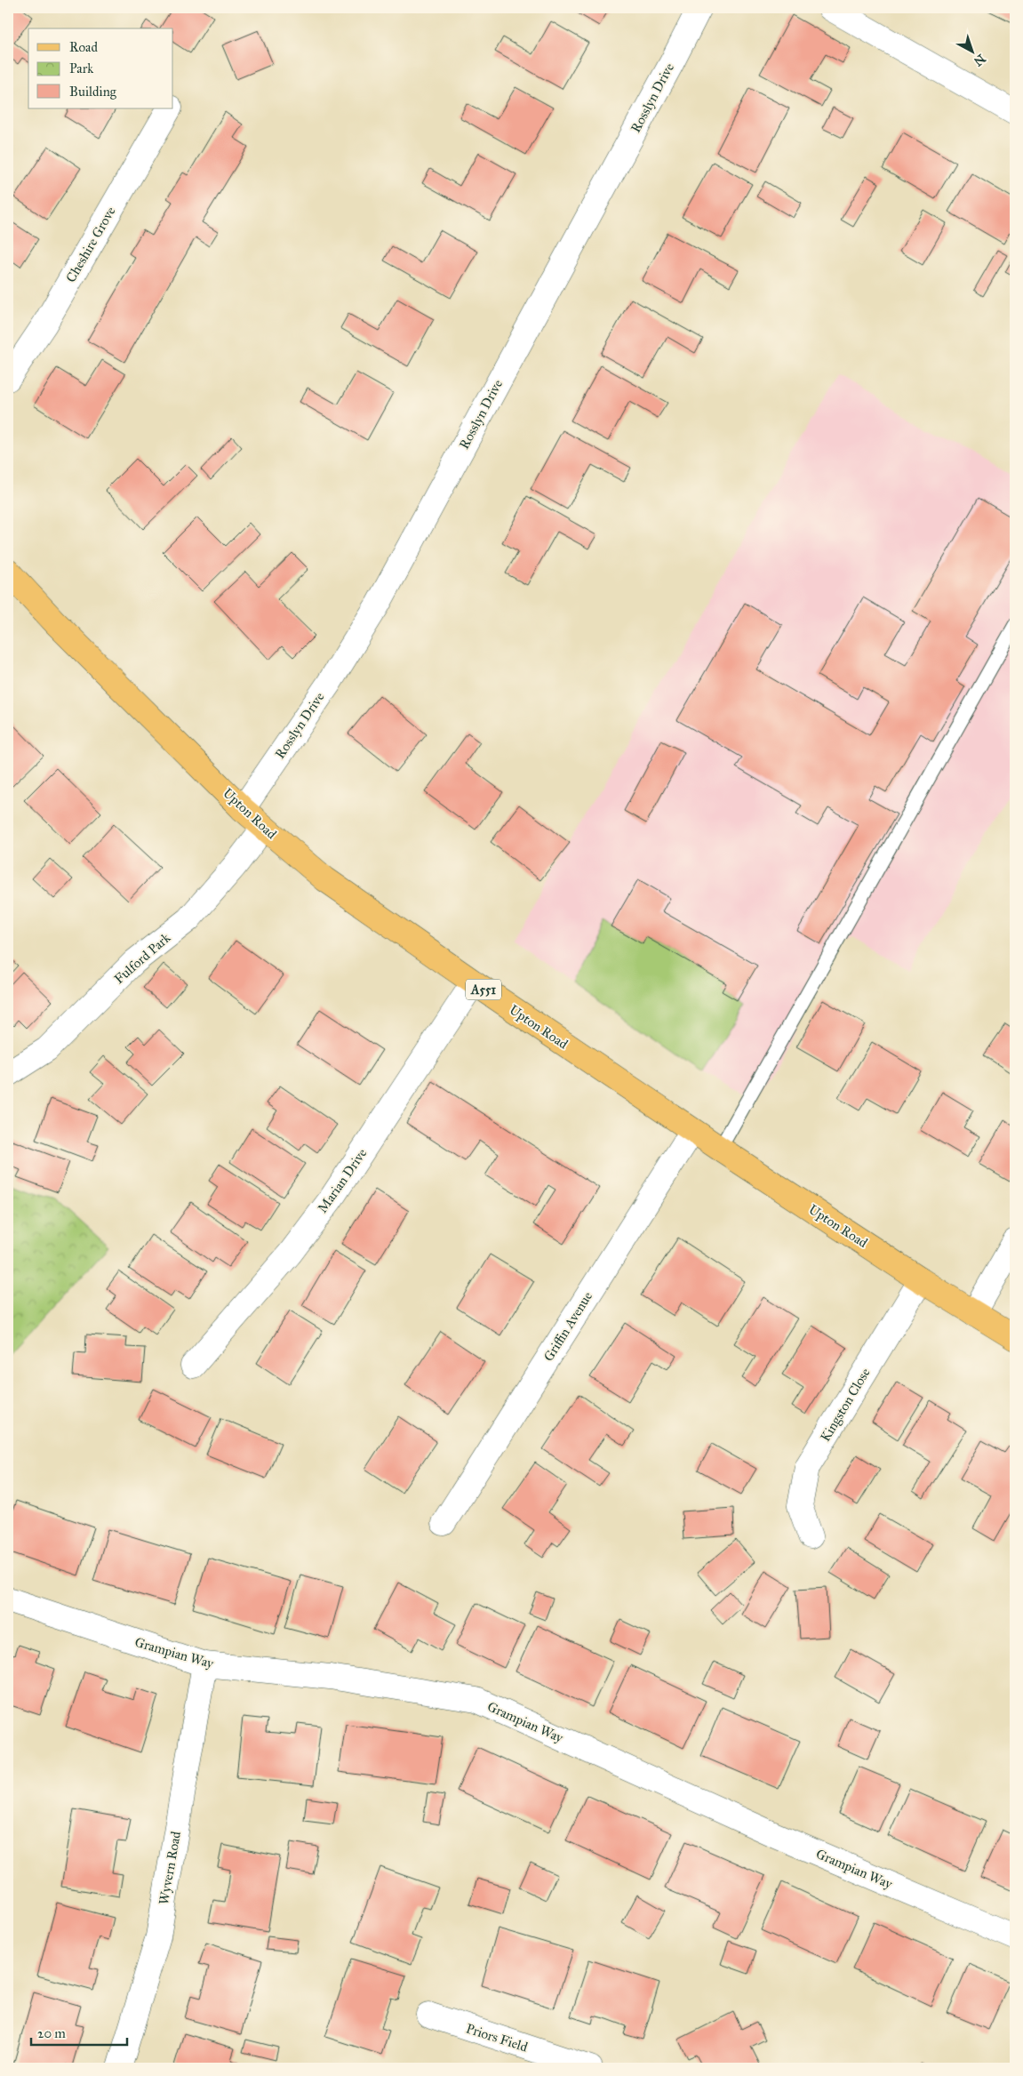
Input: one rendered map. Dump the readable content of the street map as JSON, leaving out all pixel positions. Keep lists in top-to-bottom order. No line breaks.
{"streets":{"main road":["Upton Road","A551"],"street":["Rosslyn Drive","Cheshire Grove","Fulford Park","Marian Drive","Griffin Avenue","Kingston Close","Grampian Way","Wyvern Road","Priors Field"]},"crossings":[["Rosslyn Drive","Upton Road"],["Upton Road","Fulford Park"],["Upton Road","Marian Drive"],["Upton Road","Griffin Avenue"],["Upton Road","Kingston Close"],["Grampian Way","Wyvern Road"]],"legend":["Road","Park","Building"],"scale_bar":"20 m","north":"bottom right"}
